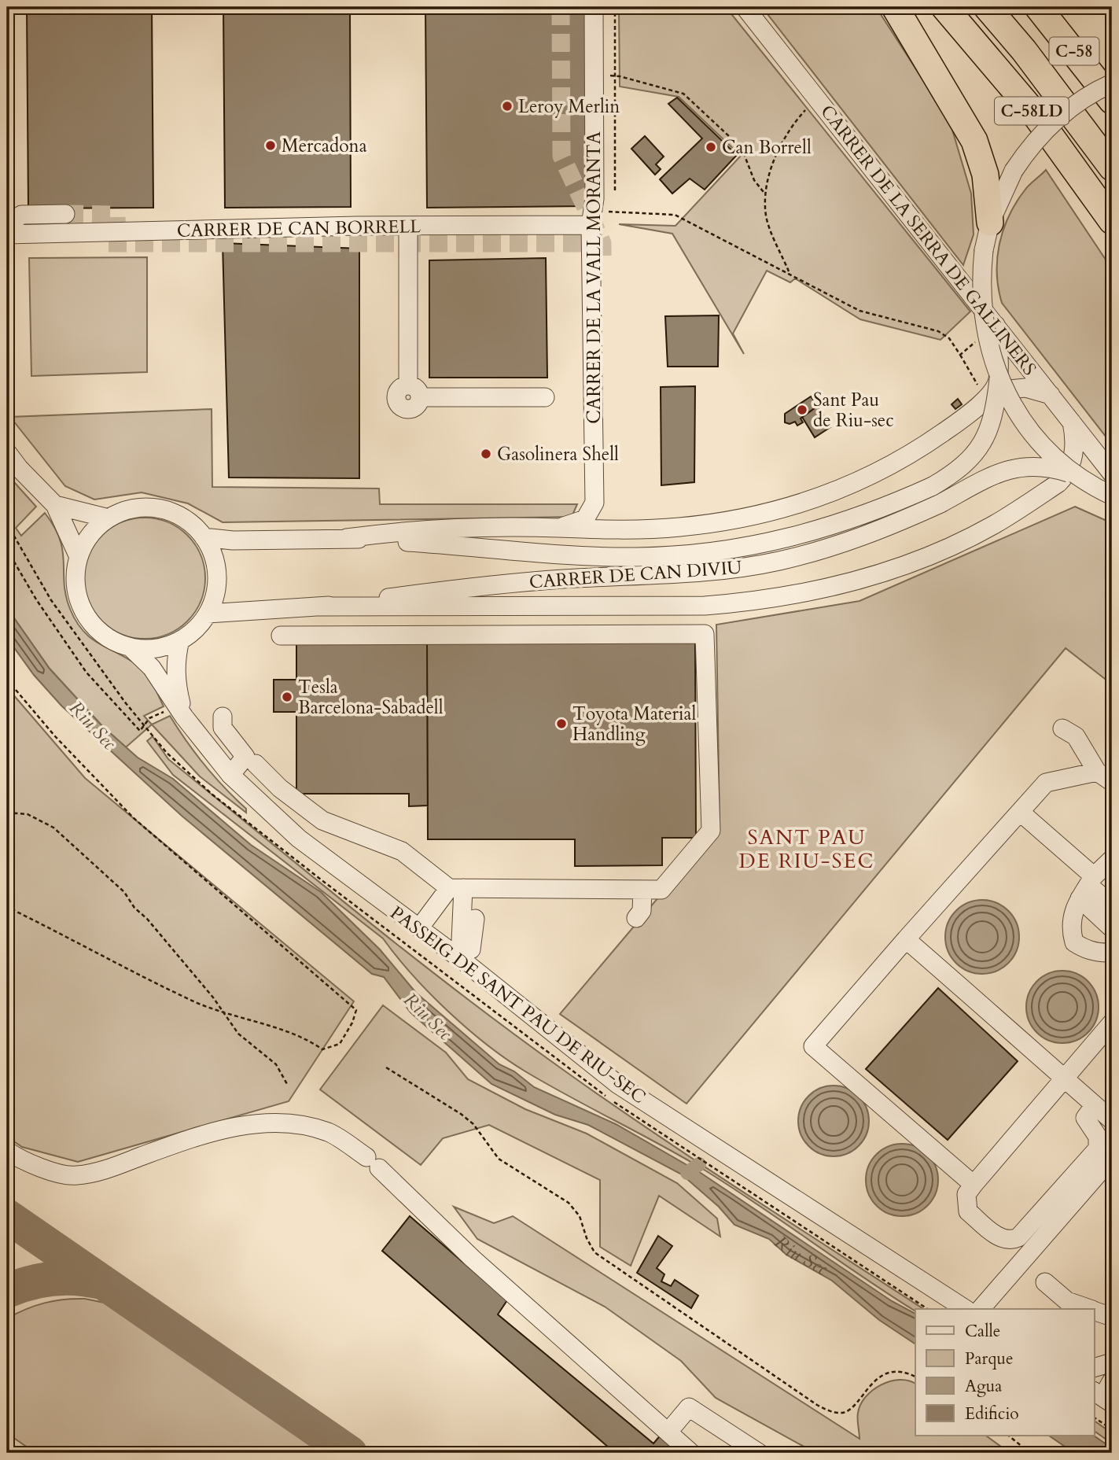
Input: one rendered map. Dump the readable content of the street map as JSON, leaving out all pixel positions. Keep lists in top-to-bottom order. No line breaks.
{"streets":{"highway":["C-58","C-58LD"],"street":["CARRER DE CAN BORRELL","CARRER DE LA SERRA DE GALLINERS","CARRER DE LA VALL MORANTA","CARRER DE CAN DIVIU","PASSEIG DE SANT PAU DE RIU-SEC"]},"crossings":[["CARRER DE CAN BORRELL","CARRER DE LA VALL MORANTA"],["CARRER DE LA SERRA DE GALLINERS","CARRER DE CAN DIVIU"],["CARRER DE LA VALL MORANTA","CARRER DE CAN DIVIU"],["CARRER DE CAN DIVIU","PASSEIG DE SANT PAU DE RIU-SEC"]],"districts":["SANT PAU DE RIU-SEC"],"water":["Riu Sec"],"places":["Leroy Merlin","Mercadona","Can Borrell","Sant Pau de Riu-sec","Gasolinera Shell","Tesla Barcelona-Sabadell","Toyota Material Handling"],"legend":["Calle","Parque","Agua","Edificio"]}
